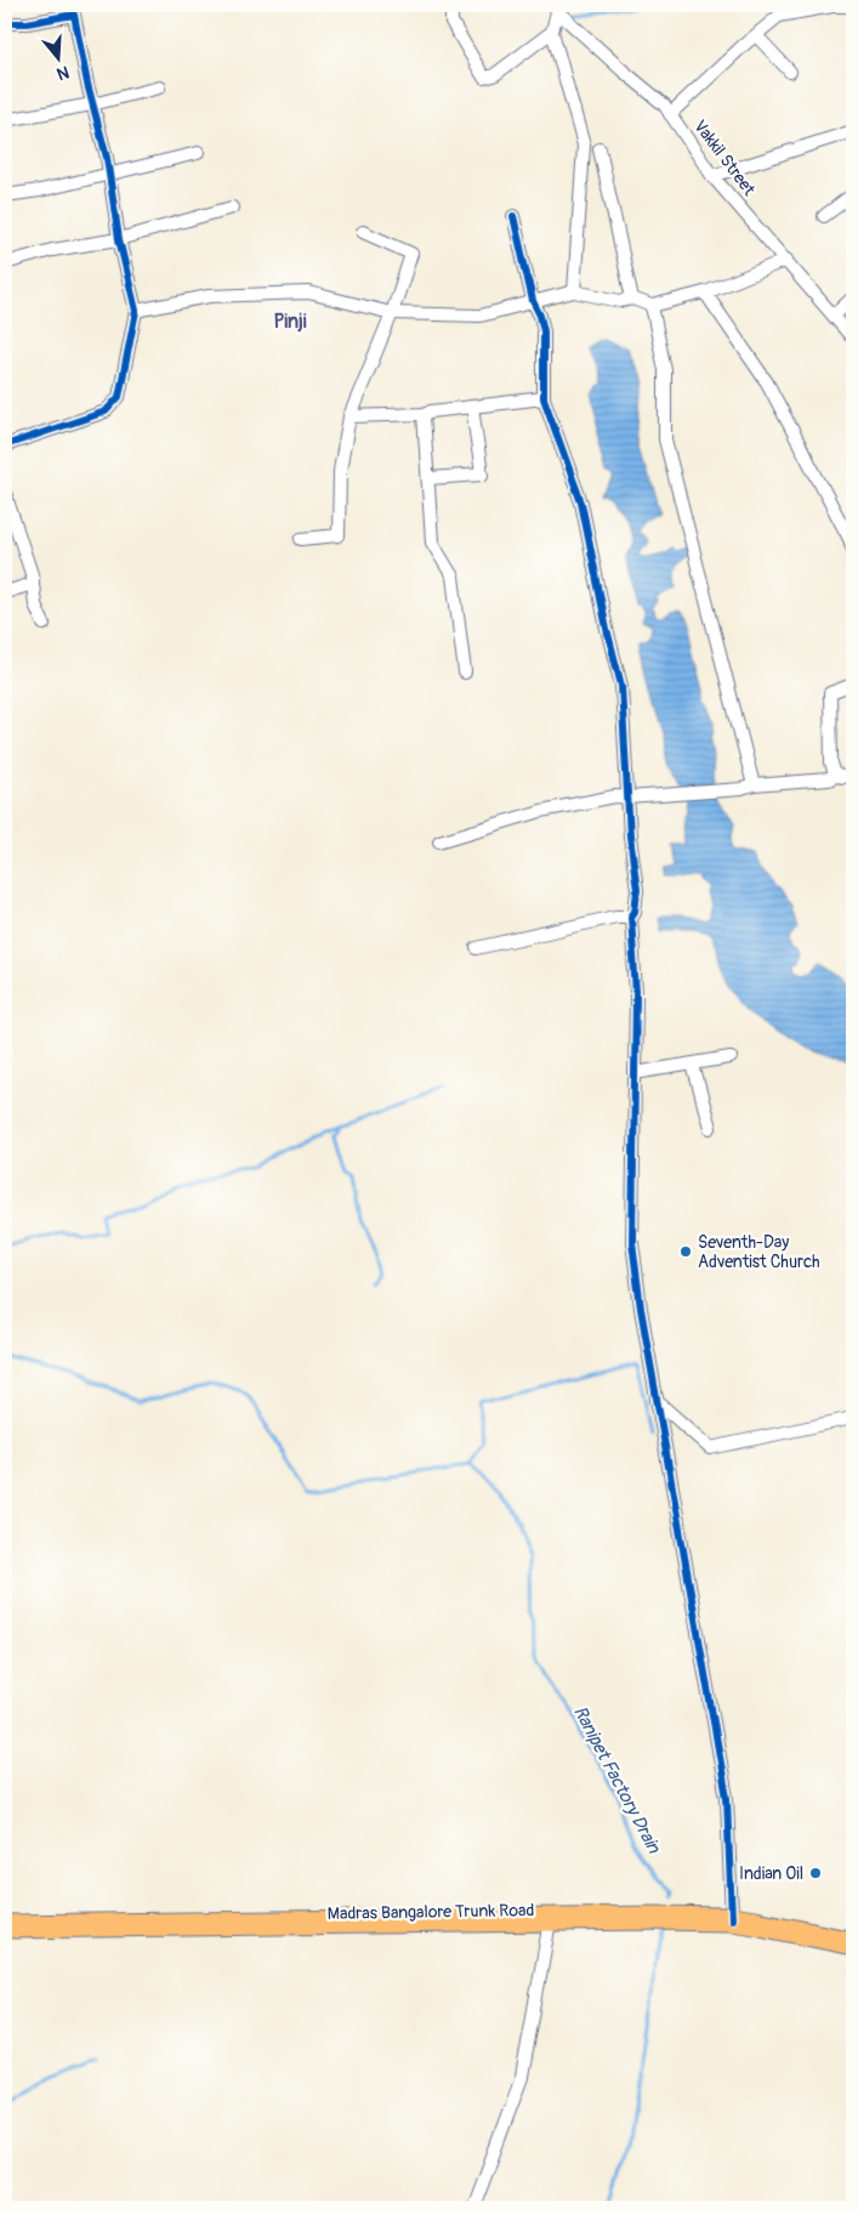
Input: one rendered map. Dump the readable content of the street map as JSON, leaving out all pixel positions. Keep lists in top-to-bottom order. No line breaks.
{"streets":{"highway":["Madras Bangalore Trunk Road"],"street":["Vakkil Street"]},"districts":["Pinji"],"water":["Ranipet Factory Drain"],"places":["Seventh-Day Adventist Church","Indian Oil"],"north":"bottom"}
